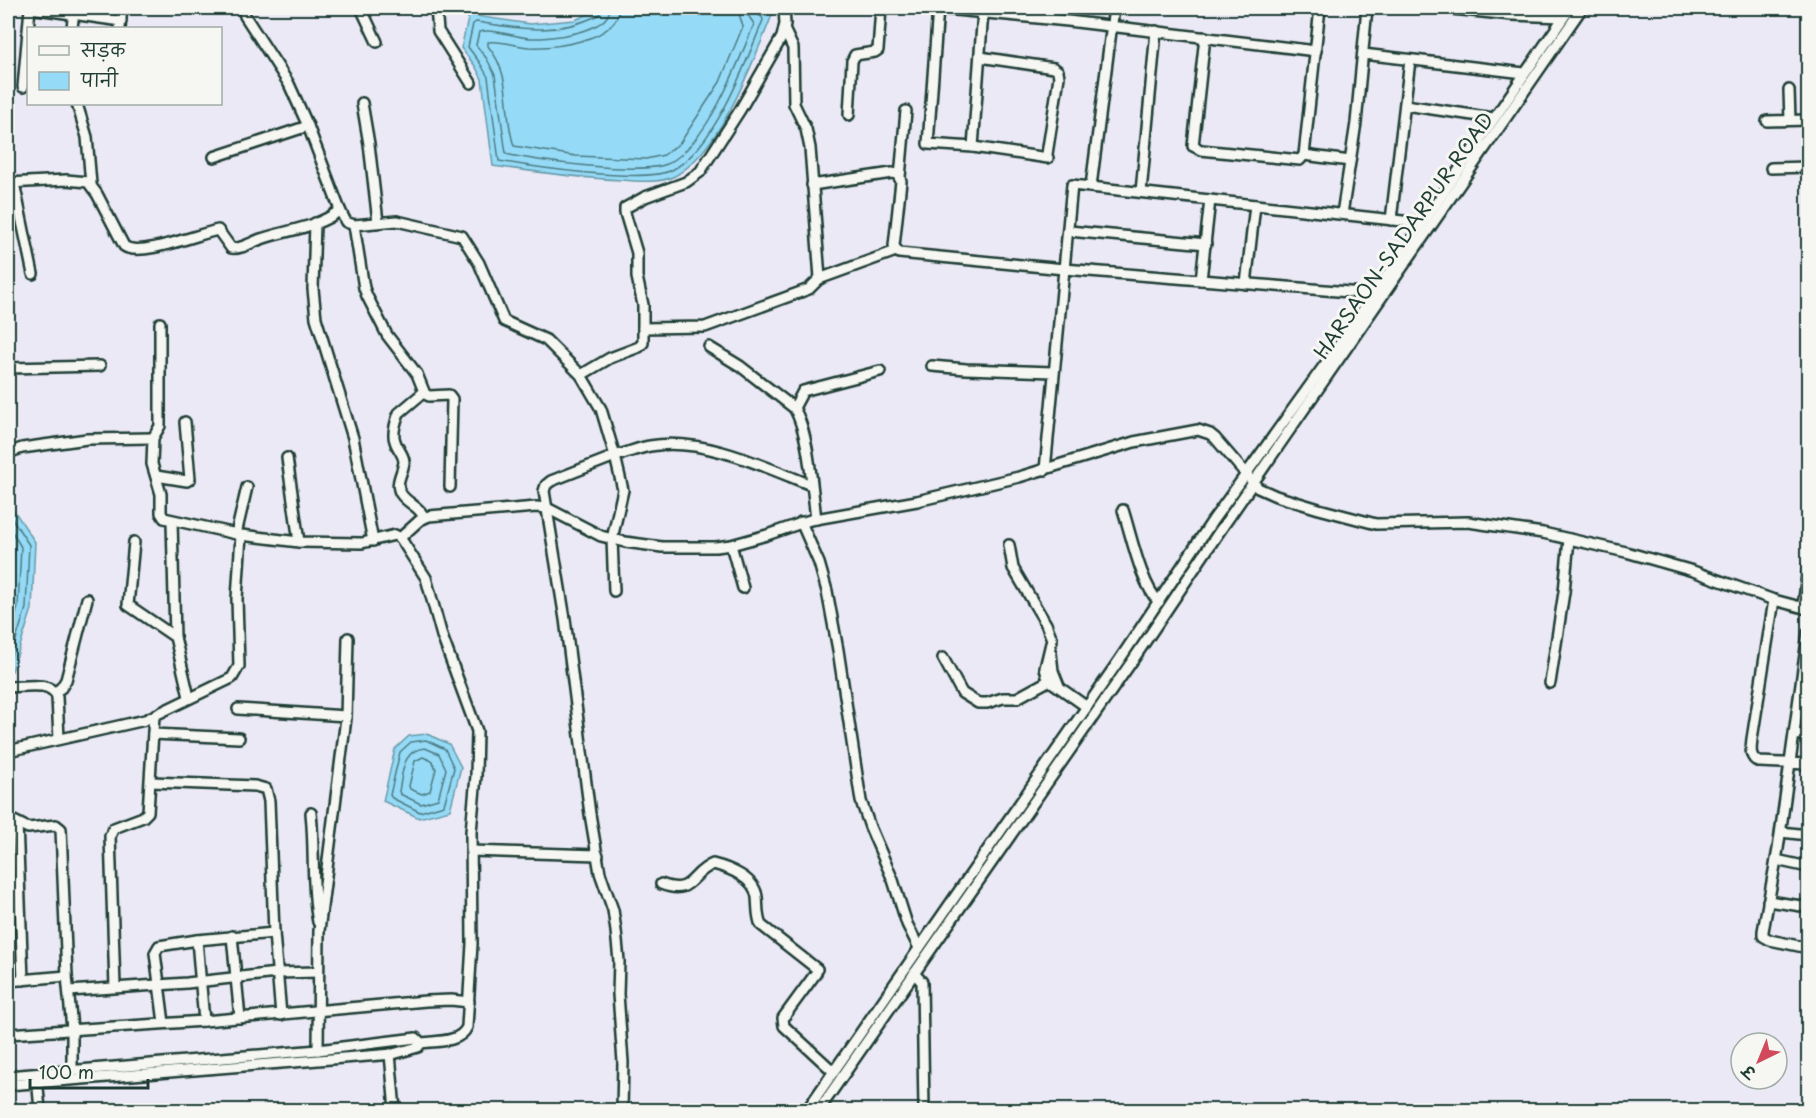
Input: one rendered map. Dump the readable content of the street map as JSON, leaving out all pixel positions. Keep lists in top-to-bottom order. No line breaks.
{"streets":{"street":["HARSAON-SADARPUR ROAD"]},"legend":["सड़क","पानी"],"scale_bar":"100 m","north":"bottom left"}
